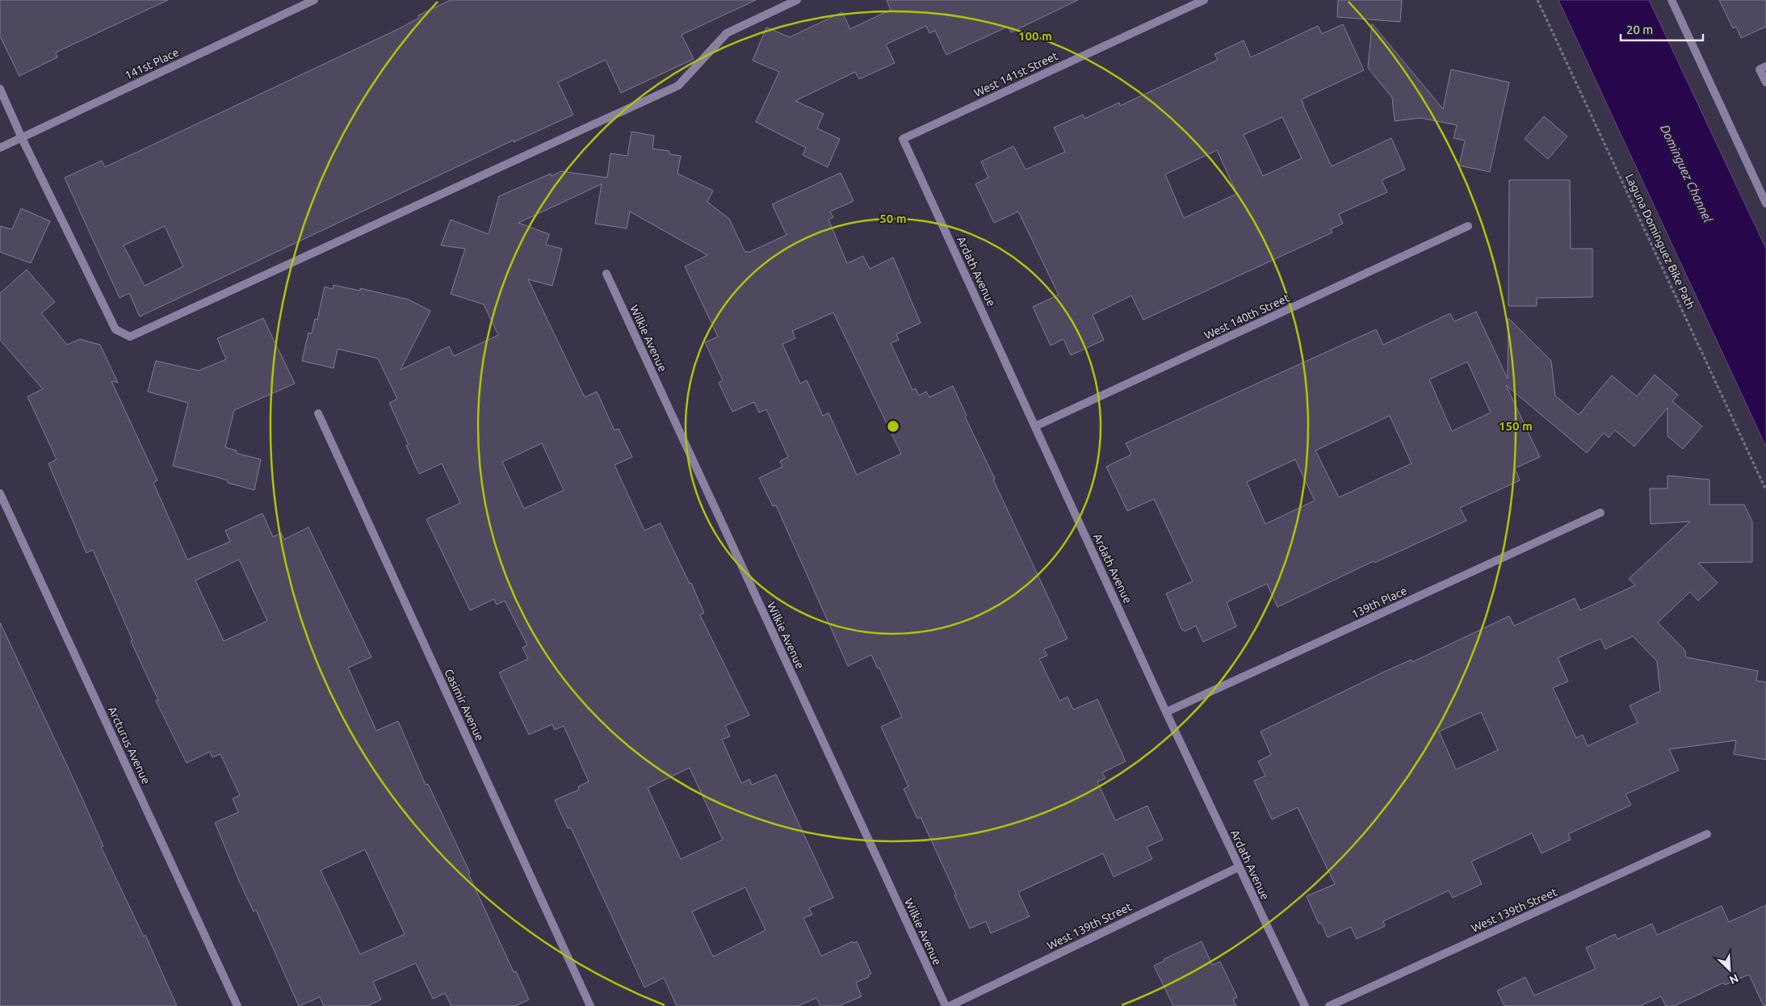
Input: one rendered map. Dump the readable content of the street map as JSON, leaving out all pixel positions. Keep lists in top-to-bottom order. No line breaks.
{"streets":{"street":["141st Place","West 141st Street","Ardath Avenue","West 140th Street","Wilkie Avenue","139th Place","Casimir Avenue","Arcturus Avenue","West 139th Street"],"path":["Laguna Dominguez Bike Path"]},"crossings":[["West 141st Street","Ardath Avenue"],["Ardath Avenue","West 140th Street"],["Ardath Avenue","139th Place"],["Ardath Avenue","West 139th Street"]],"water":["Dominguez Channel"],"scale_bar":"20 m","north":"bottom right","rings":["100 m","50 m","150 m"]}
